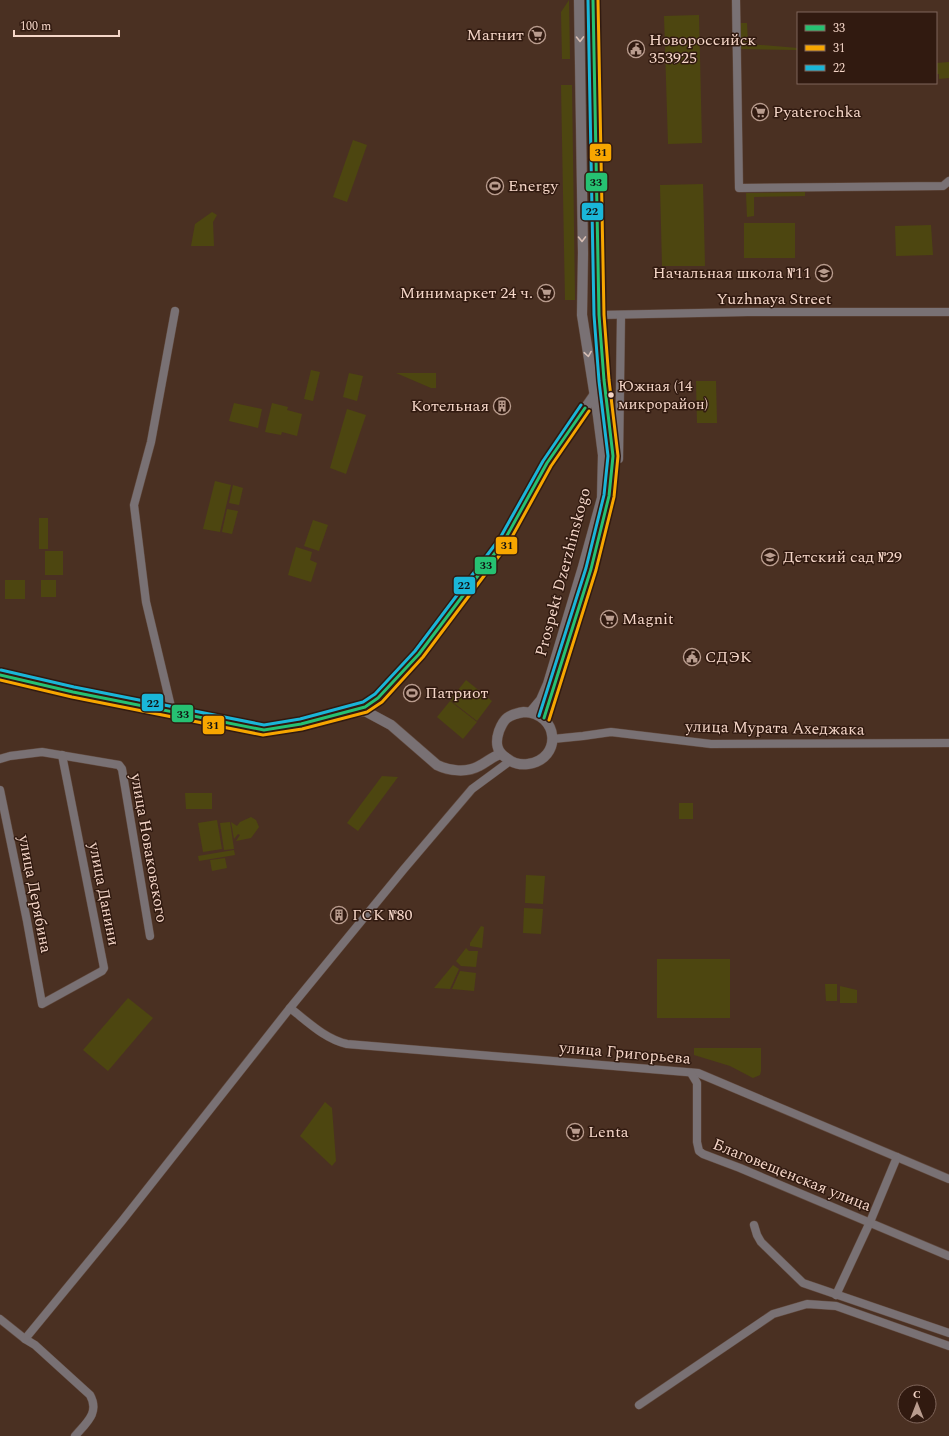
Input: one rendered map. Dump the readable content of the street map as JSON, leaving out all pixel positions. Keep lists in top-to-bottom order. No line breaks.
{"streets":{"street":["Yuzhnaya Street","Prospekt Dzerzhinskogo","улица Мурата Ахеджака","улица Новаковского","улица Дерябина","улица Данини","улица Григорьева","Благовещенская улица"]},"crossings":[["Yuzhnaya Street","Prospekt Dzerzhinskogo"],["Prospekt Dzerzhinskogo","улица Мурата Ахеджака"],["улица Новаковского","улица Данини"],["улица Дерябина","улица Данини"],["улица Григорьева","Благовещенская улица"]],"places":{"supermarket":["Магнит","Pyaterochka","Минимаркет 24 ч.","Magnit","Lenta"],"public building":["Новороссийск 353925","СДЭК"],"sports":["Energy","Патриот"],"school or university":["Начальная школа №11","Детский сад №29"],"other":["Южная (14 микрорайон)"],"building":["Котельная","ГСК №80"]},"lines":["transit line 33","transit line 31","transit line 22"],"legend":["33","31","22"],"scale_bar":"100 m","north":"top"}
